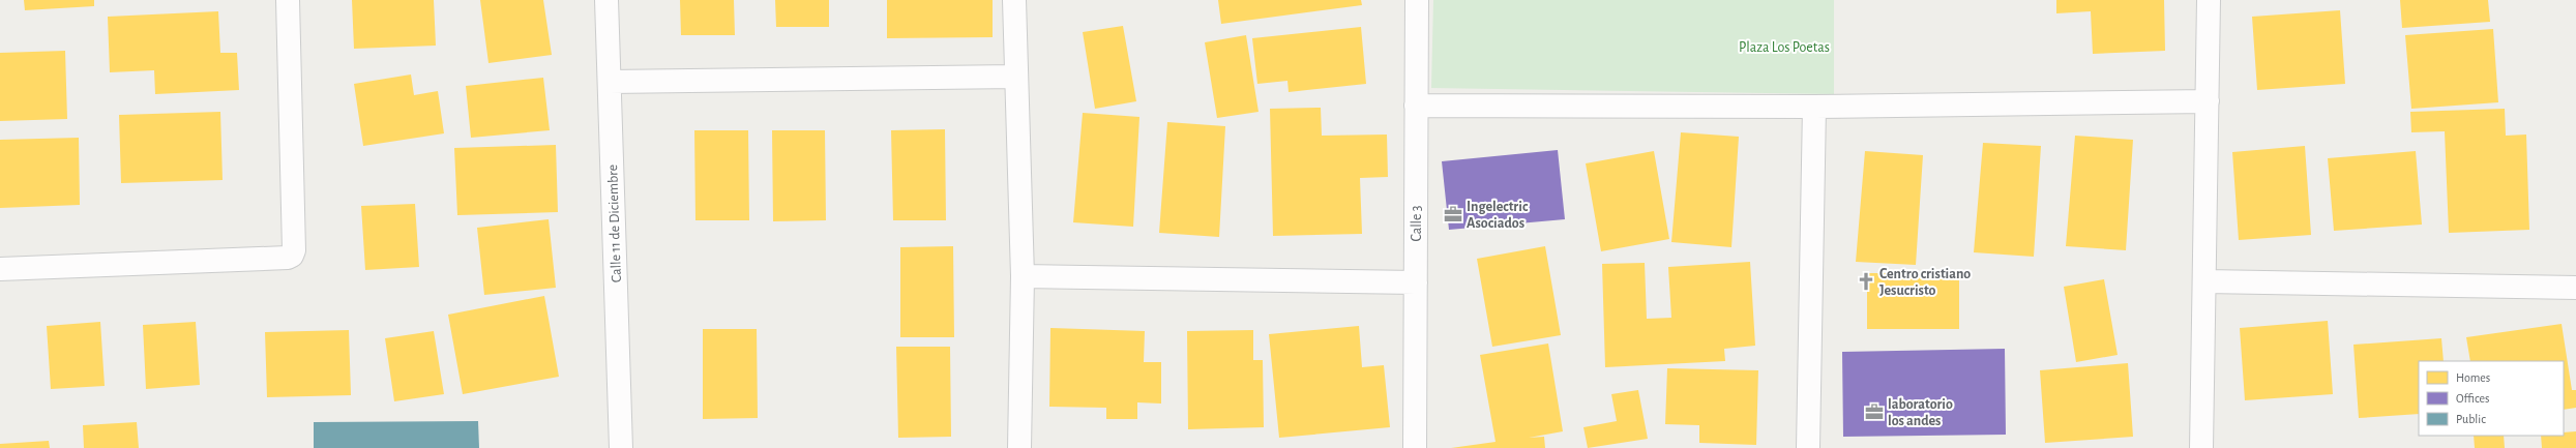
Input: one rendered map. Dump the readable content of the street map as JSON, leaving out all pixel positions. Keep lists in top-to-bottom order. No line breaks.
{"streets":{"street":["Calle 11 de Diciembre","Calle 3"]},"parks":["Plaza Los Poetas"],"places":{"office":["Ingelectric Asociados","laboratorio los andes"],"church":["Centro cristiano Jesucristo"]},"legend":["Homes","Offices","Public"]}
